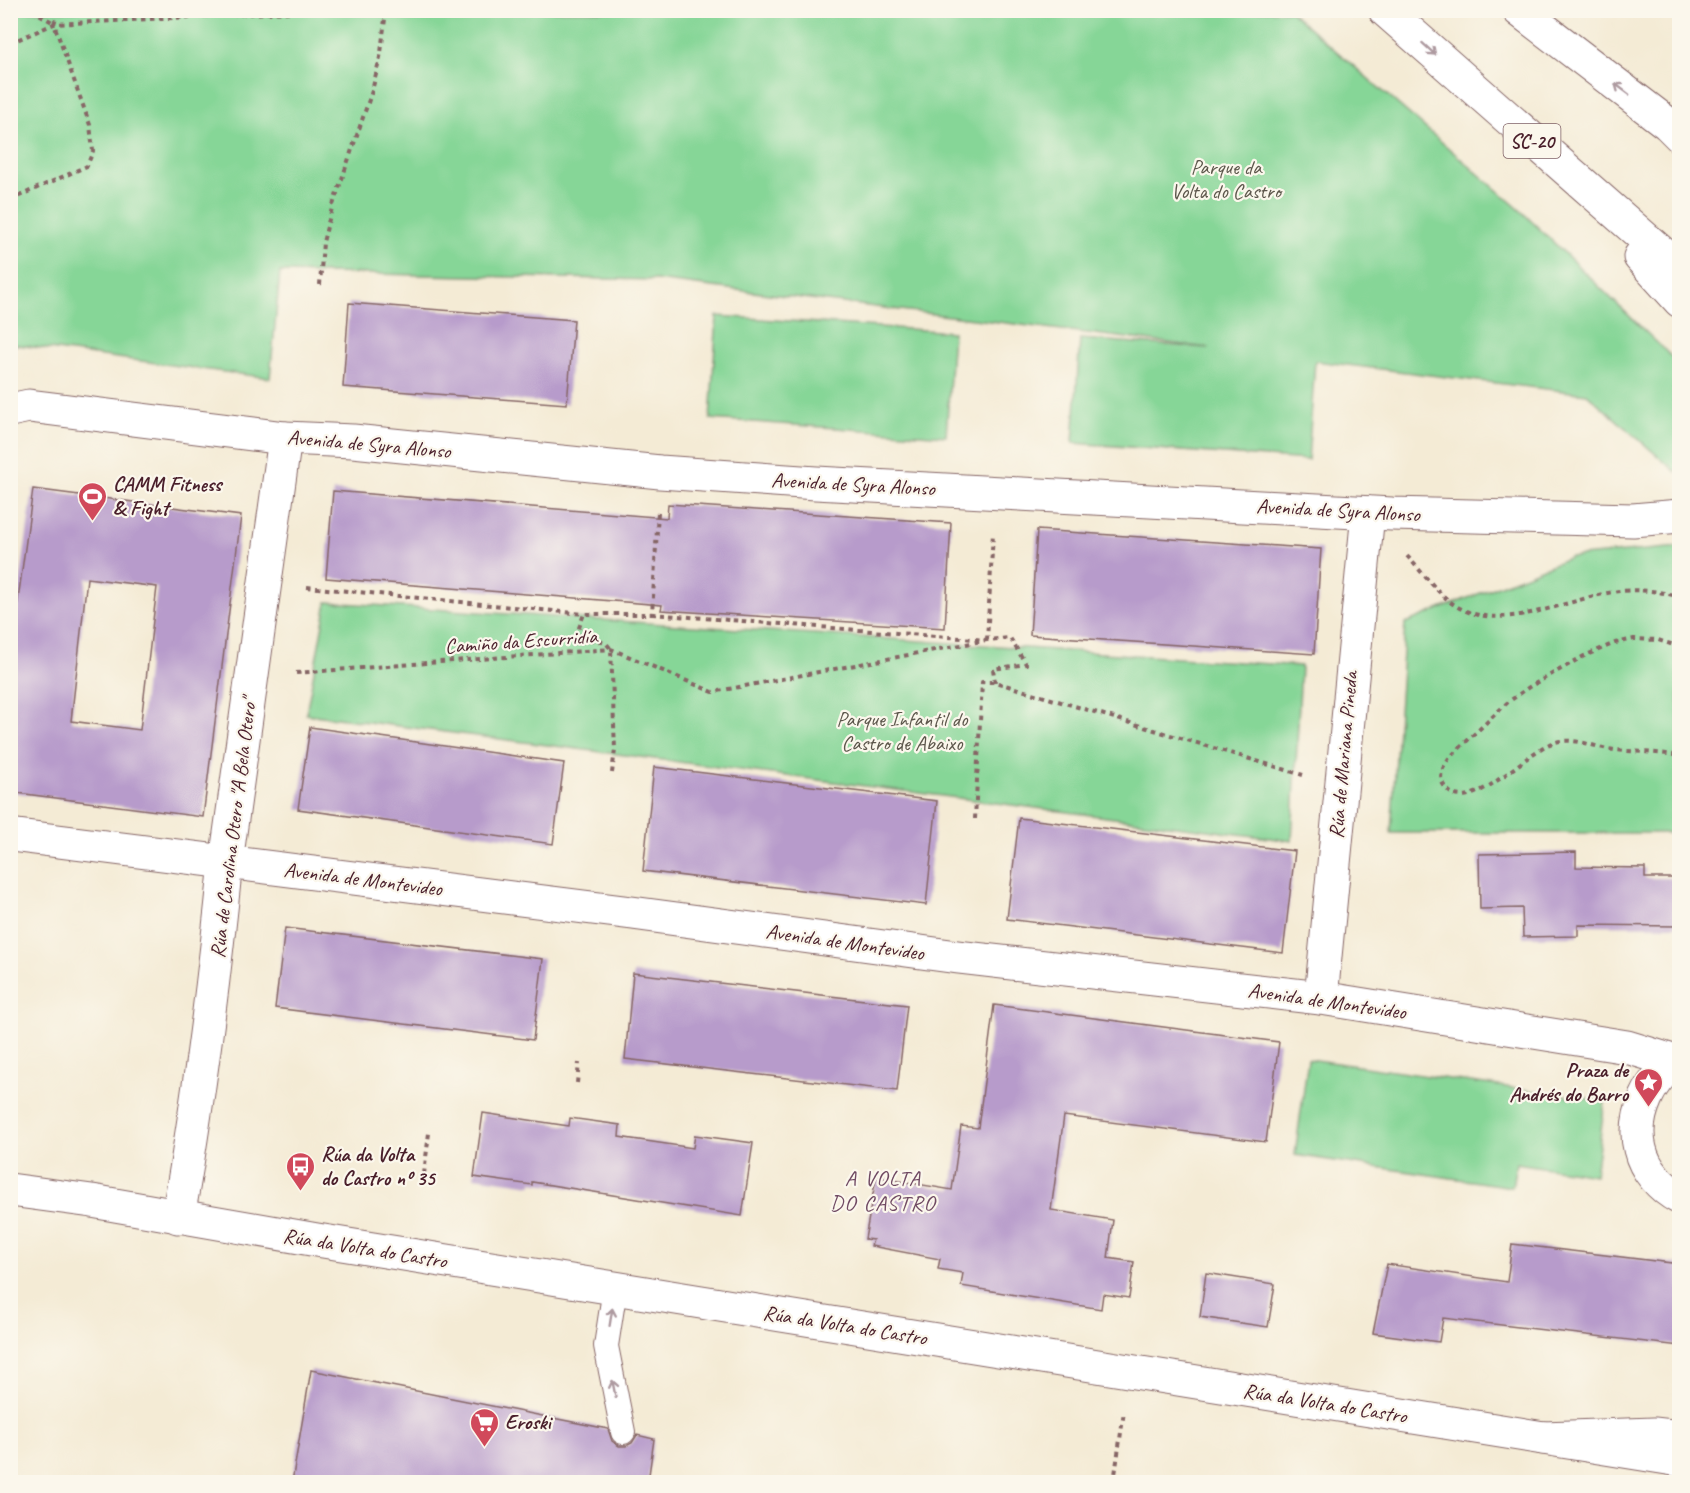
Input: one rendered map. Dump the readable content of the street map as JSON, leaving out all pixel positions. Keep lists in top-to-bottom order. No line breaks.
{"streets":{"main road":["SC-20","Avenida de Syra Alonso","Rúa de Mariana Pineda","Rúa de Carolina Otero \"A Bela Otero\"","Avenida de Montevideo","Rúa da Volta do Castro"],"path":["Camiño da Escurridía"]},"crossings":[["Avenida de Syra Alonso","Rúa de Mariana Pineda"],["Avenida de Syra Alonso","Rúa de Carolina Otero \"A Bela Otero\""],["Rúa de Mariana Pineda","Avenida de Montevideo"],["Rúa de Carolina Otero \"A Bela Otero\"","Avenida de Montevideo"],["Rúa de Carolina Otero \"A Bela Otero\"","Rúa da Volta do Castro"]],"districts":["A VOLTA DO CASTRO"],"parks":["Parque da Volta do Castro","Parque Infantil do Castro de Abaixo"],"places":{"sports":["CAMM Fitness & Fight"],"place":["Praza de Andrés do Barro"],"bus stop":["Rúa da Volta do Castro nº 35"],"supermarket":["Eroski"]}}
